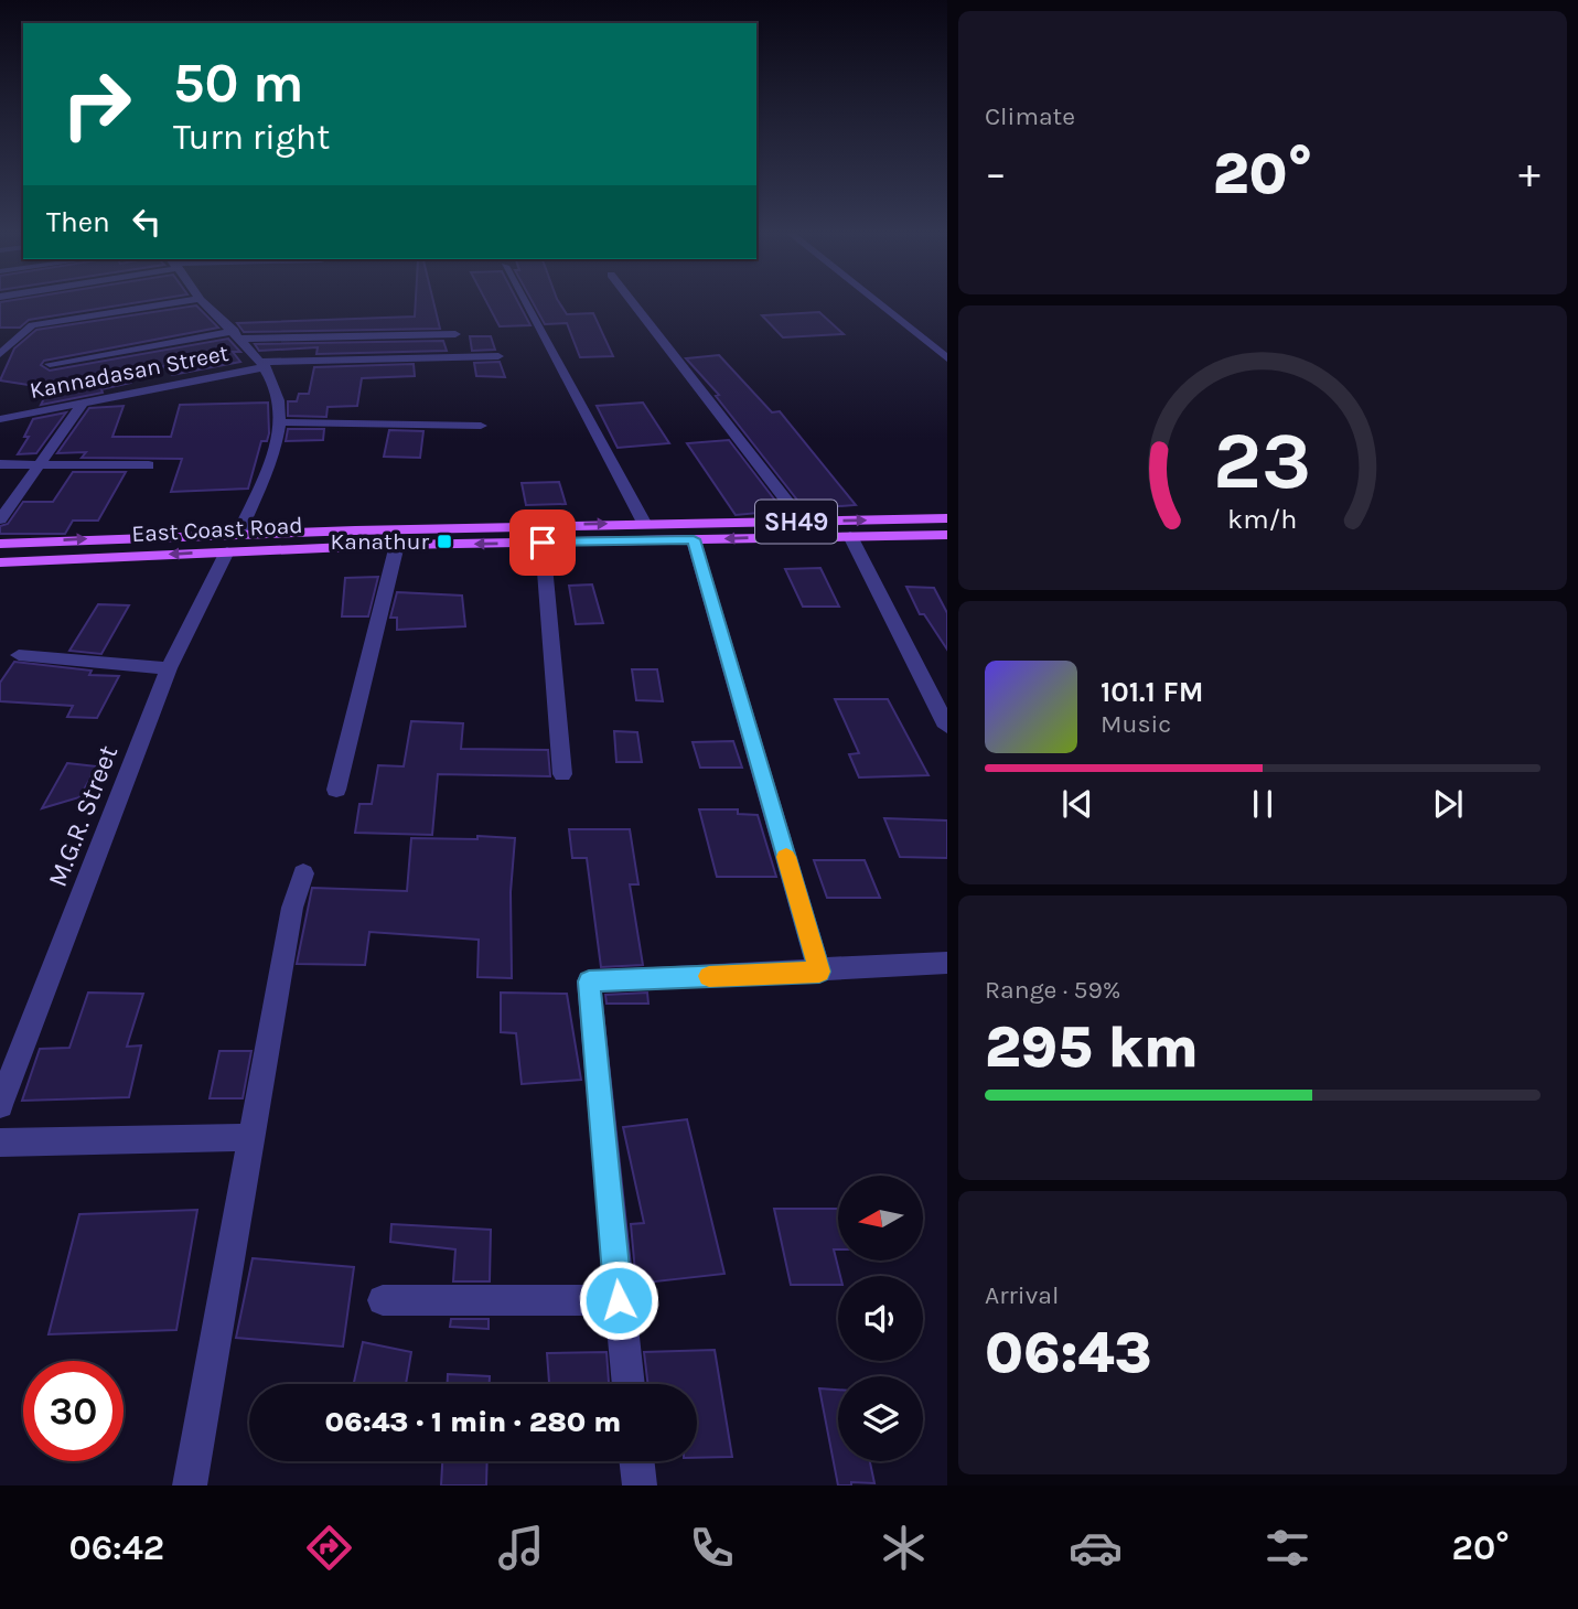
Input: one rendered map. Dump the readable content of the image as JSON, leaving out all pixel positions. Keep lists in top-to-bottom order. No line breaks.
{"streets":{"main road":["SH49","East Coast Road"],"street":["Kannadasan Street","M.G.R. Street"]},"crossings":[["East Coast Road","M.G.R. Street"]],"places":{"transit":["Kanathur"]},"north":"left","page":{"tile":["Climate",["Range · 59%","295 km"],["Arrival","06:43"]],"turn":["50 m","Turn right"],"heat":["−","20°","+"],"then":"Then","song":["101.1 FM","Music"],"limit":"30","trip":"06:43 · 1 min · 280 m","tabs":["06:42","20°"],"gauge":["23","km/h"]}}
